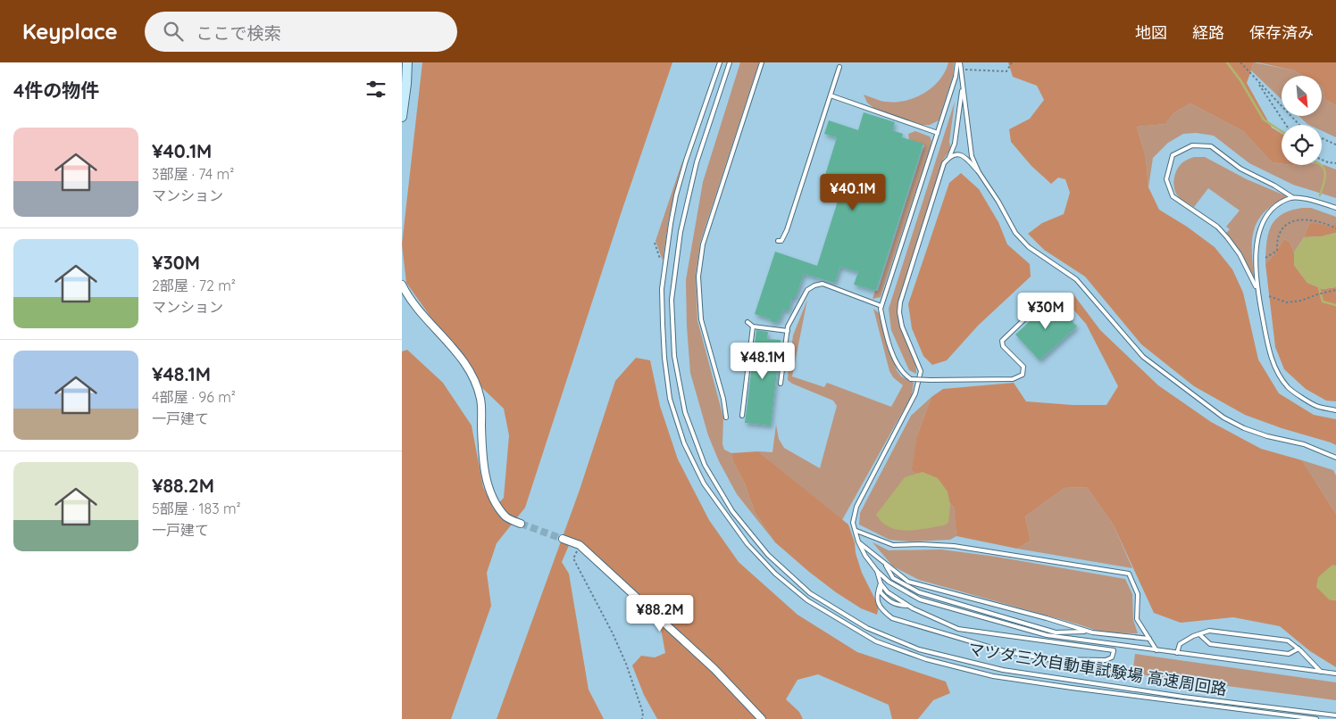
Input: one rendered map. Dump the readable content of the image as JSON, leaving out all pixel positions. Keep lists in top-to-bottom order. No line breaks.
{"streets":{"lane":["マツダ三次自動車試験場 高速周回路"]},"north":"bottom right","page":{"header":"Keyplace","search":"ここで検索","nav":["地図","経路","保存済み"],"heading":"4件の物件","list":[{"name":"¥40.1M","note":"3部屋 · 74 m² · マンション"},{"name":"¥30M","note":"2部屋 · 72 m² · マンション"},{"name":"¥48.1M","note":"4部屋 · 96 m² · 一戸建て"},{"name":"¥88.2M","note":"5部屋 · 183 m² · 一戸建て"}],"price":["¥40.1M","¥30M","¥48.1M","¥88.2M"]}}
